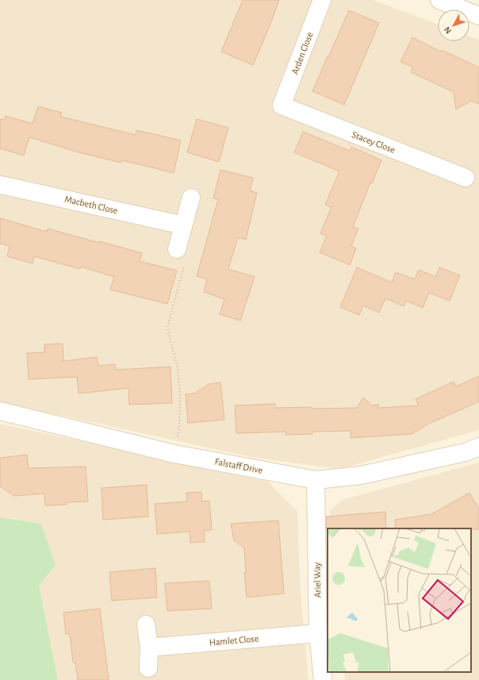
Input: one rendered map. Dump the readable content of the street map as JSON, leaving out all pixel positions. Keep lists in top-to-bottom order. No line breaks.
{"streets":{"street":["Arden Close","Stacey Close","Macbeth Close","Falstaff Drive","Ariel Way","Hamlet Close"]},"crossings":[["Arden Close","Stacey Close"],["Falstaff Drive","Ariel Way"],["Ariel Way","Hamlet Close"]],"north":"bottom left"}
